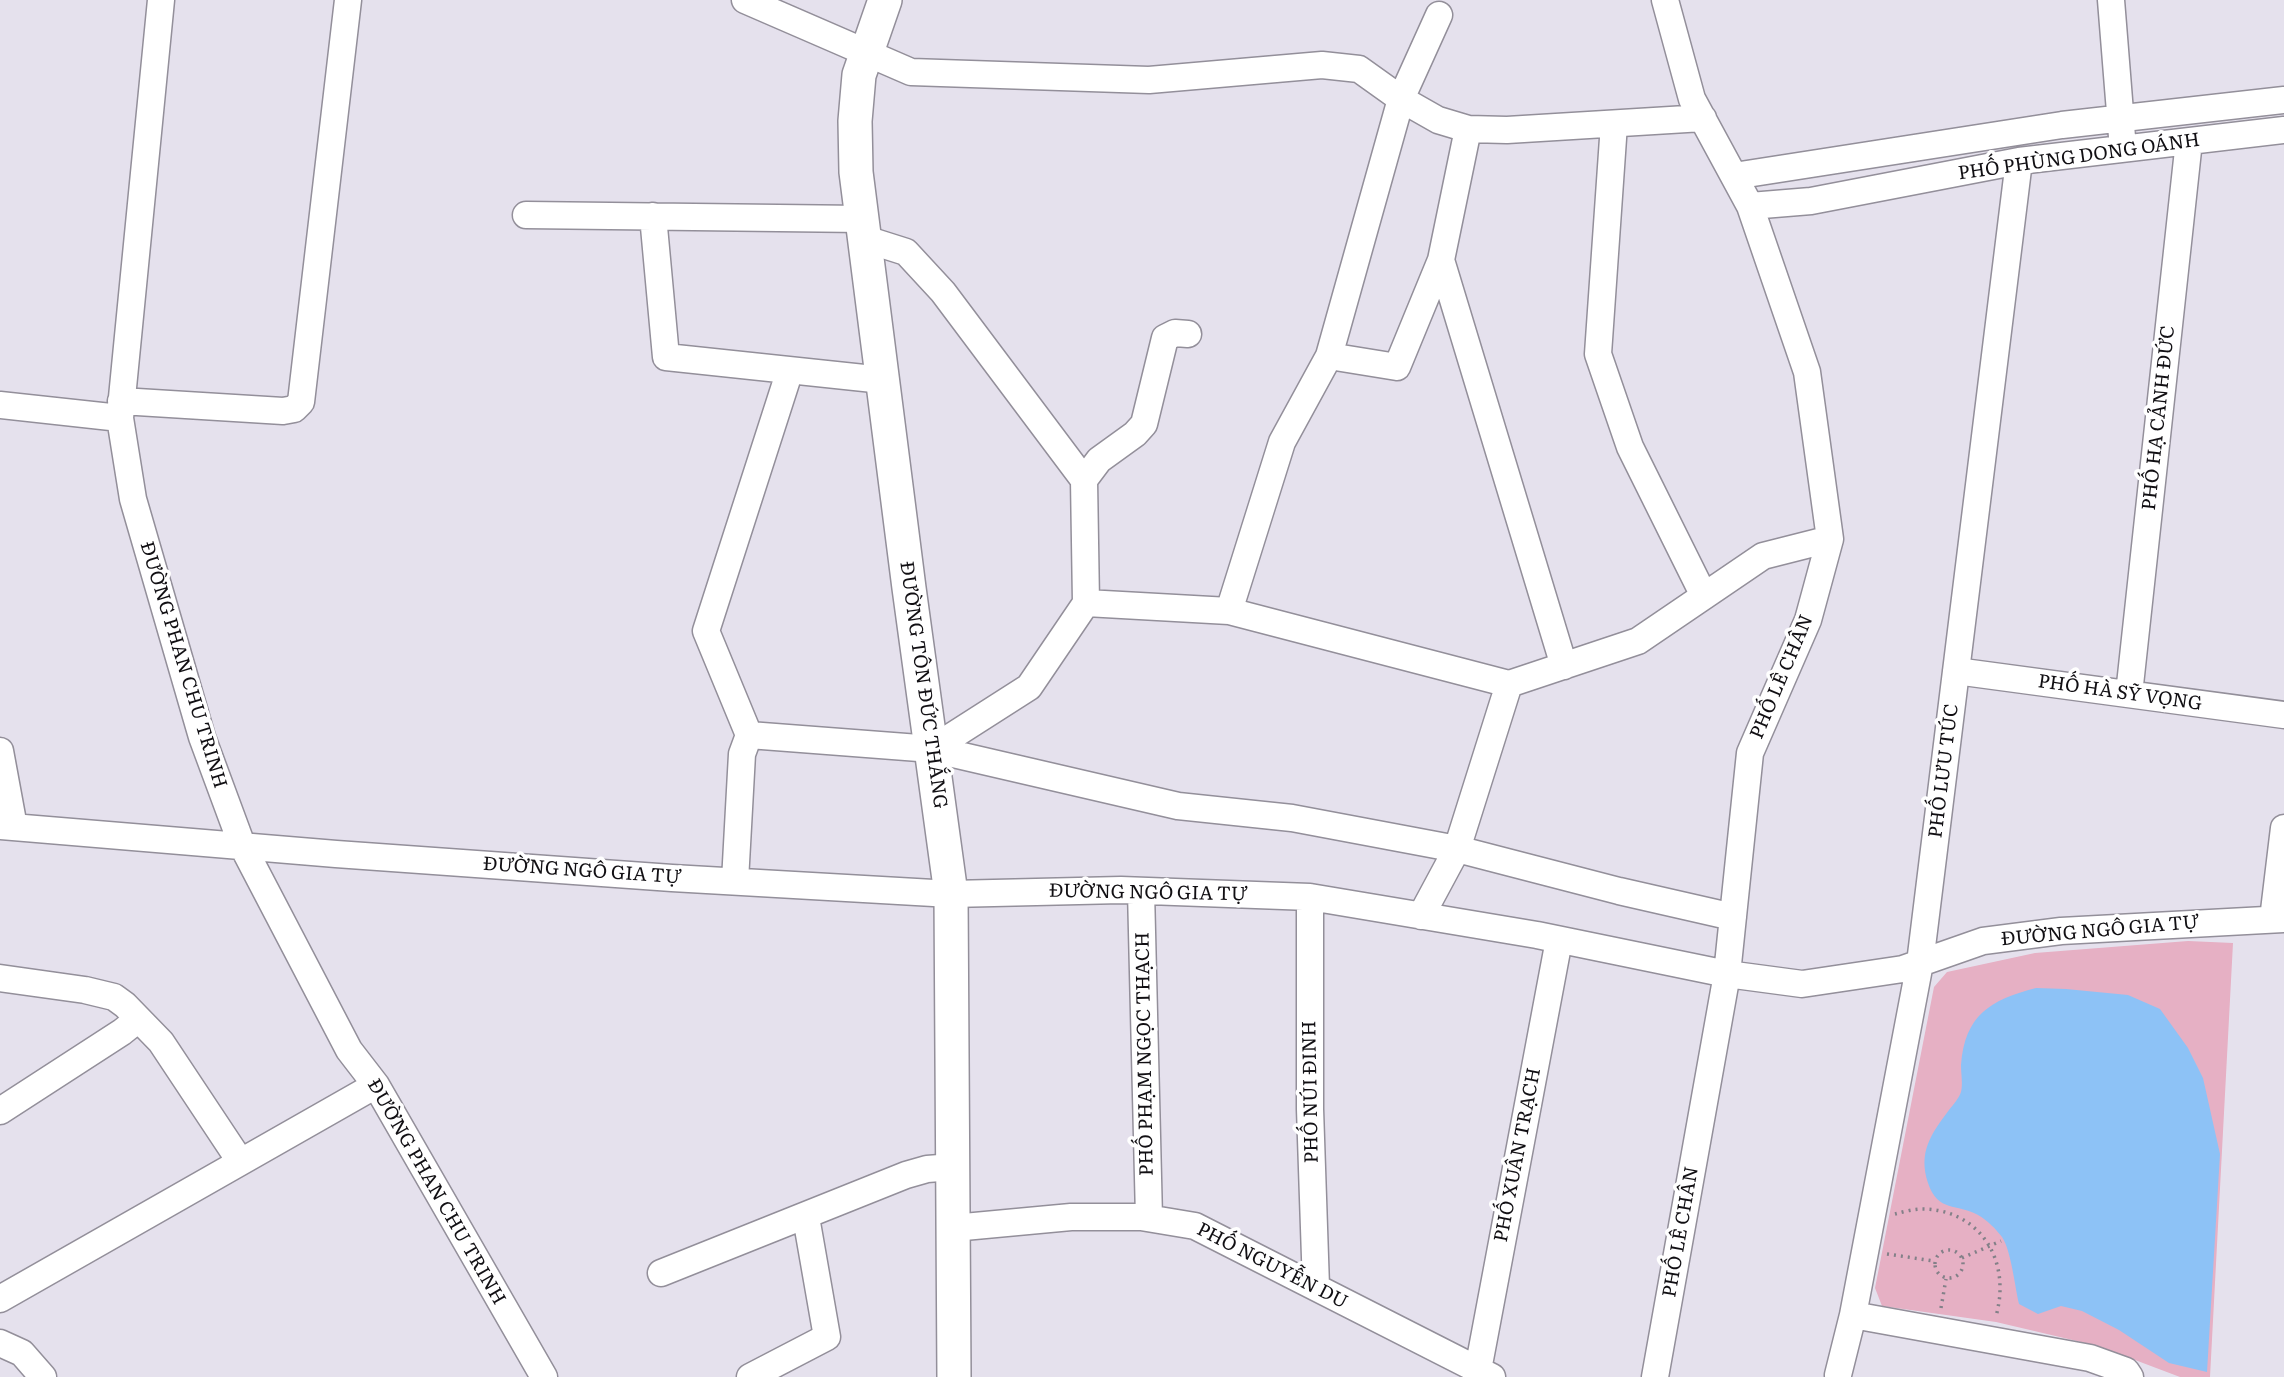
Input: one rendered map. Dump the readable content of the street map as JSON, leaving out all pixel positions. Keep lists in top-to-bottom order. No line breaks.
{"streets":{"main road":["ĐƯỜNG TÔN ĐỨC THẮNG"],"street":["PHỐ PHÙNG DONG OÁNH","PHỐ HẠ CẢNH ĐỨC","ĐƯỜNG PHAN CHU TRINH","PHỐ LÊ CHÂN","PHỐ HÀ SỸ VỌNG","PHỐ LƯU TÚC","ĐƯỜNG NGÔ GIA TỰ","PHỐ PHẠM NGỌC THẠCH","PHỐ NÚI ĐINH","PHỐ XUÂN TRẠCH","PHỐ NGUYỄN DU"]},"crossings":[["PHỐ PHÙNG DONG OÁNH","PHỐ HẠ CẢNH ĐỨC"],["PHỐ PHÙNG DONG OÁNH","PHỐ LÊ CHÂN"],["PHỐ PHÙNG DONG OÁNH","PHỐ LƯU TÚC"],["PHỐ HẠ CẢNH ĐỨC","PHỐ HÀ SỸ VỌNG"],["ĐƯỜNG PHAN CHU TRINH","ĐƯỜNG NGÔ GIA TỰ"],["PHỐ LÊ CHÂN","ĐƯỜNG NGÔ GIA TỰ"],["ĐƯỜNG TÔN ĐỨC THẮNG","ĐƯỜNG NGÔ GIA TỰ"],["ĐƯỜNG TÔN ĐỨC THẮNG","PHỐ NGUYỄN DU"],["PHỐ HÀ SỸ VỌNG","PHỐ LƯU TÚC"],["PHỐ LƯU TÚC","ĐƯỜNG NGÔ GIA TỰ"],["ĐƯỜNG NGÔ GIA TỰ","PHỐ PHẠM NGỌC THẠCH"],["ĐƯỜNG NGÔ GIA TỰ","PHỐ NÚI ĐINH"],["ĐƯỜNG NGÔ GIA TỰ","PHỐ XUÂN TRẠCH"],["PHỐ PHẠM NGỌC THẠCH","PHỐ NGUYỄN DU"],["PHỐ NÚI ĐINH","PHỐ NGUYỄN DU"],["PHỐ XUÂN TRẠCH","PHỐ NGUYỄN DU"]]}
